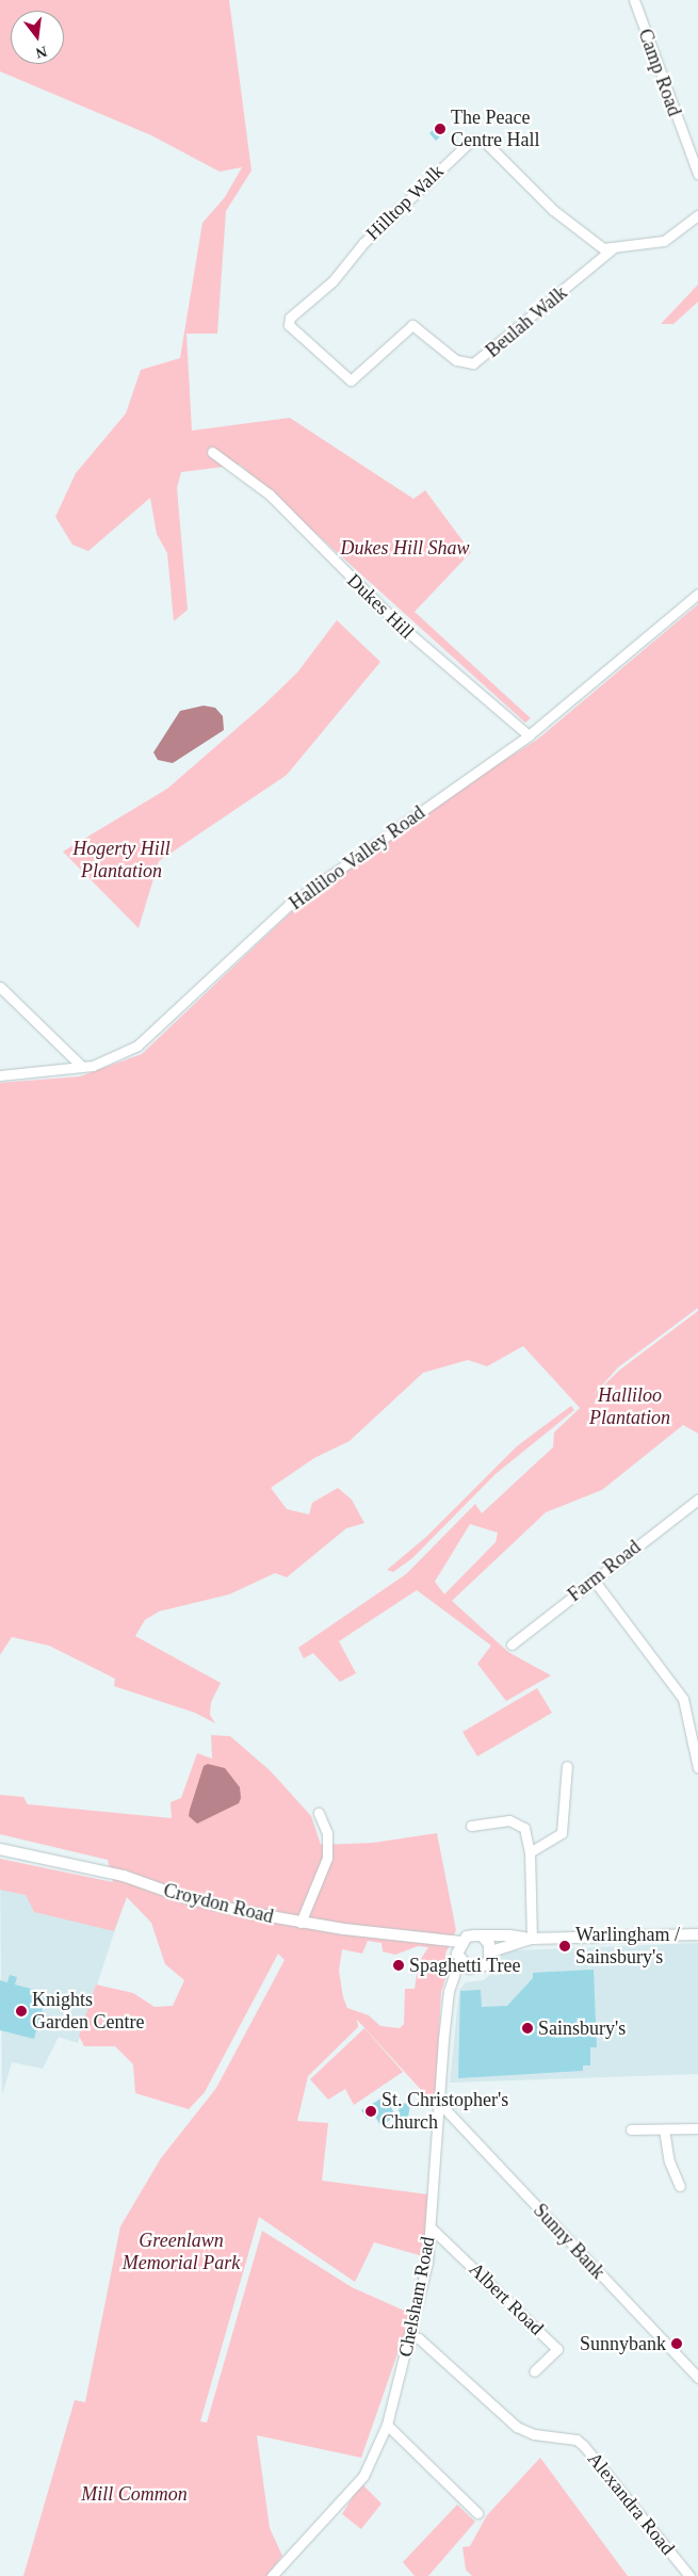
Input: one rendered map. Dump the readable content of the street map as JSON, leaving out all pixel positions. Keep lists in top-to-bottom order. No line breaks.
{"streets":{"main road":["Croydon Road"],"street":["Camp Road","Hilltop Walk","Beulah Walk","Dukes Hill","Halliloo Valley Road","Farm Road","Sunny Bank","Chelsham Road","Albert Road","Alexandra Road"]},"crossings":[["Hilltop Walk","Beulah Walk"],["Dukes Hill","Halliloo Valley Road"],["Croydon Road","Chelsham Road"],["Sunny Bank","Chelsham Road"],["Chelsham Road","Albert Road"],["Chelsham Road","Alexandra Road"]],"parks":["Dukes Hill Shaw","Hogerty Hill Plantation","Halliloo Plantation","Greenlawn Memorial Park","Mill Common"],"places":["The Peace Centre Hall","Warlingham / Sainsbury's","Spaghetti Tree","Knights Garden Centre","Sainsbury's","St. Christopher's Church","Sunnybank"],"north":"bottom"}
